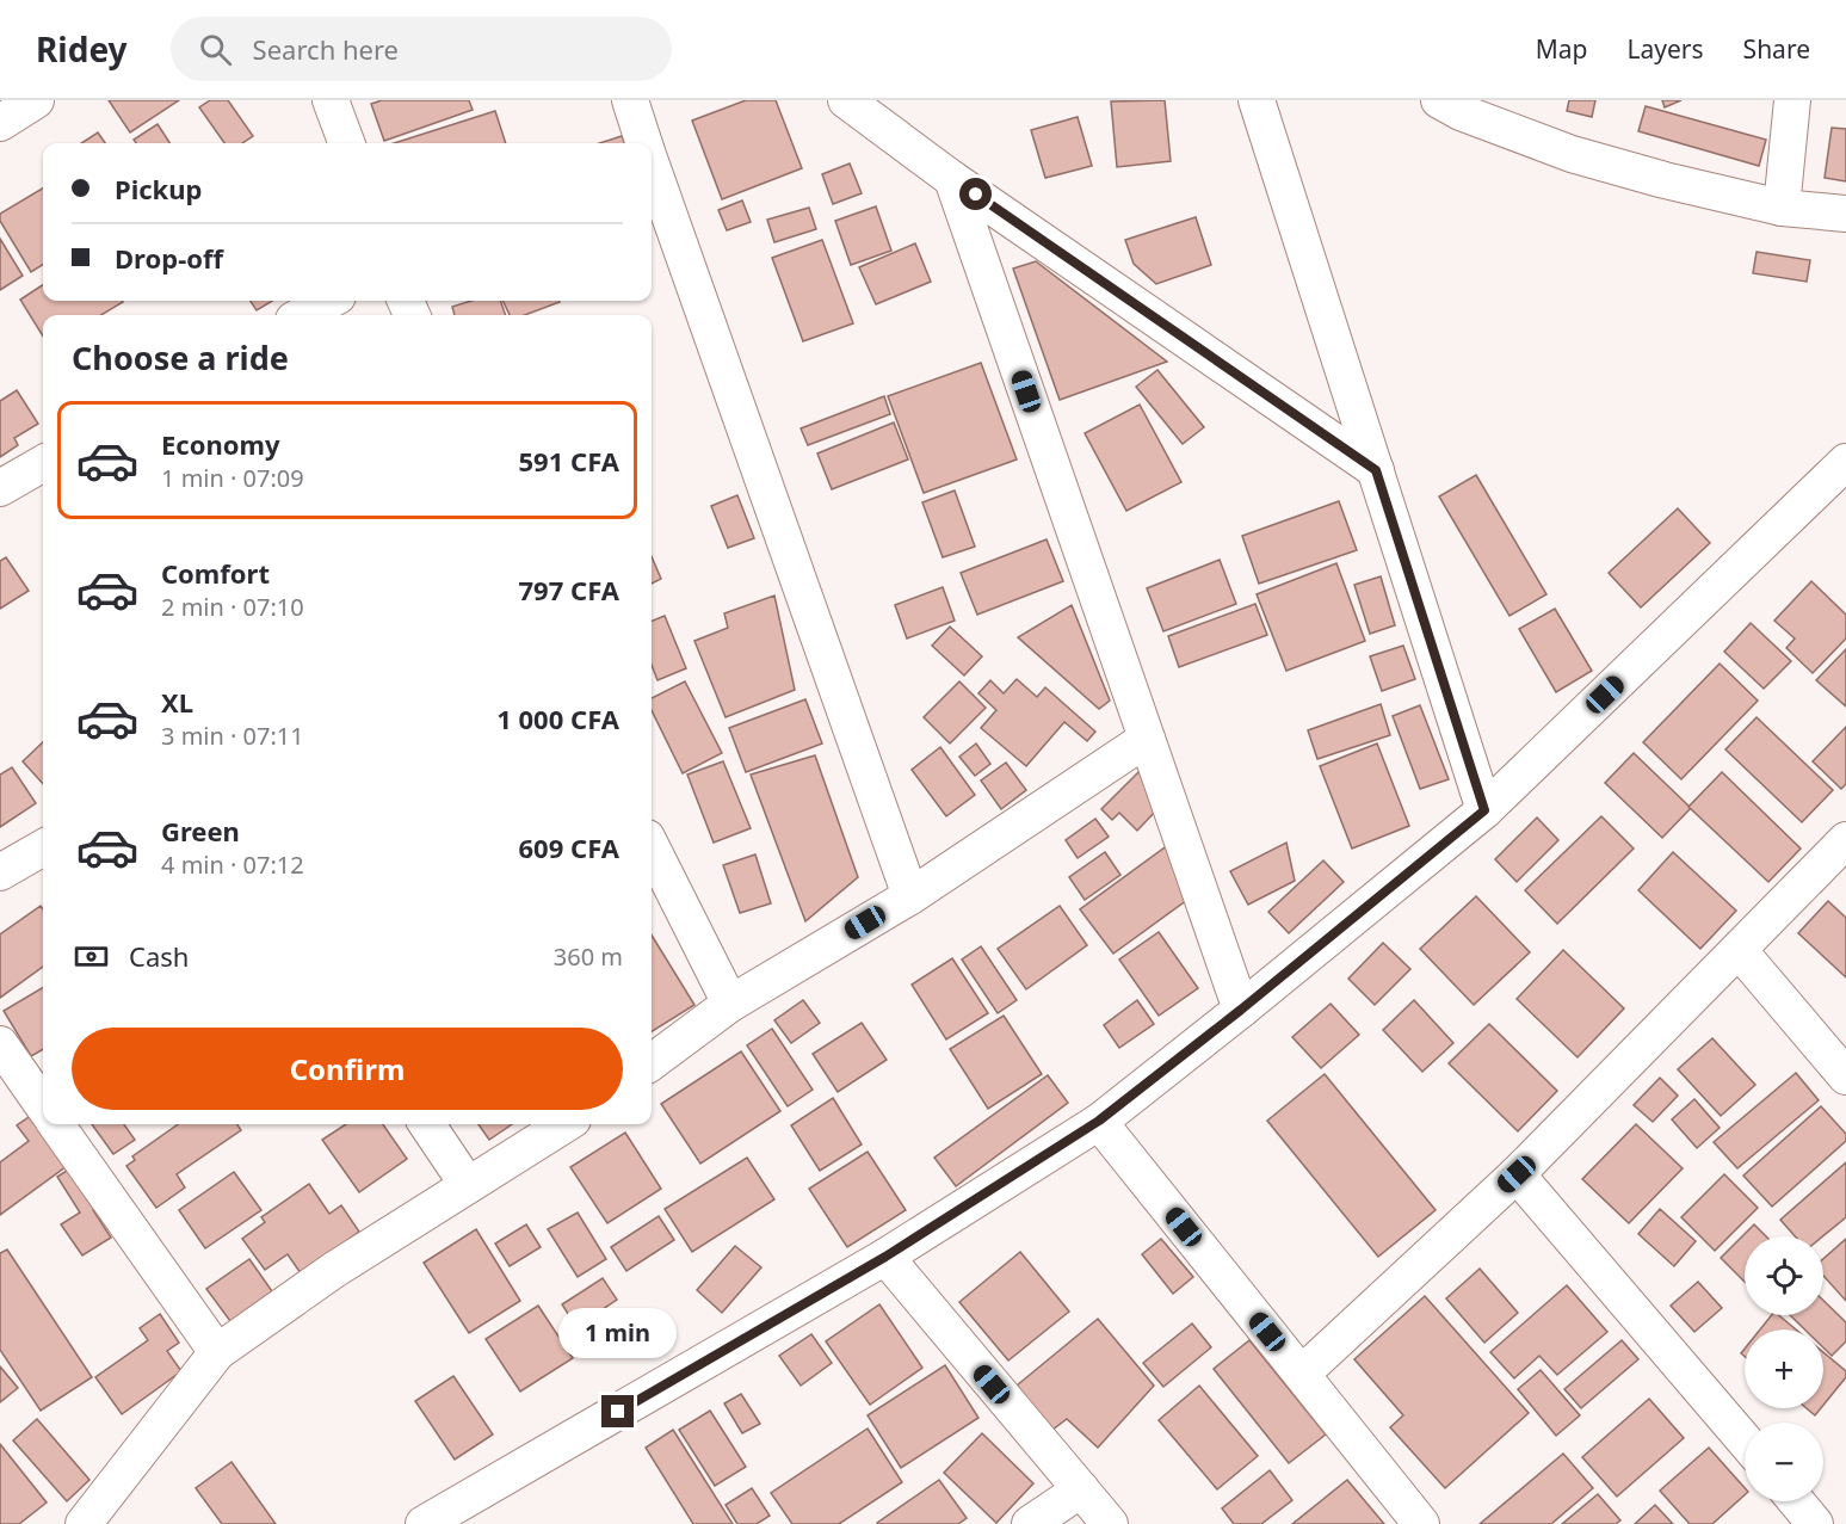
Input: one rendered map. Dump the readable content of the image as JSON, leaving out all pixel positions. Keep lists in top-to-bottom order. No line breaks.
{"page":{"header":"Ridey","search":"Search here","nav":["Map","Layers","Share"],"banner":["Pickup","Drop-off"],"heading":"Choose a ride","list":[{"name":"Economy","note":"1 min · 07:09","value":"591 CFA"},{"name":"Comfort","note":"2 min · 07:10","value":"797 CFA"},{"name":"XL","note":"3 min · 07:11","value":"1 000 CFA"},{"name":"Green","note":"4 min · 07:12","value":"609 CFA"}],"pay":["Cash","360 m"],"buttons":"Confirm","map_buttons":["+","−"],"bubble":"1 min"}}
